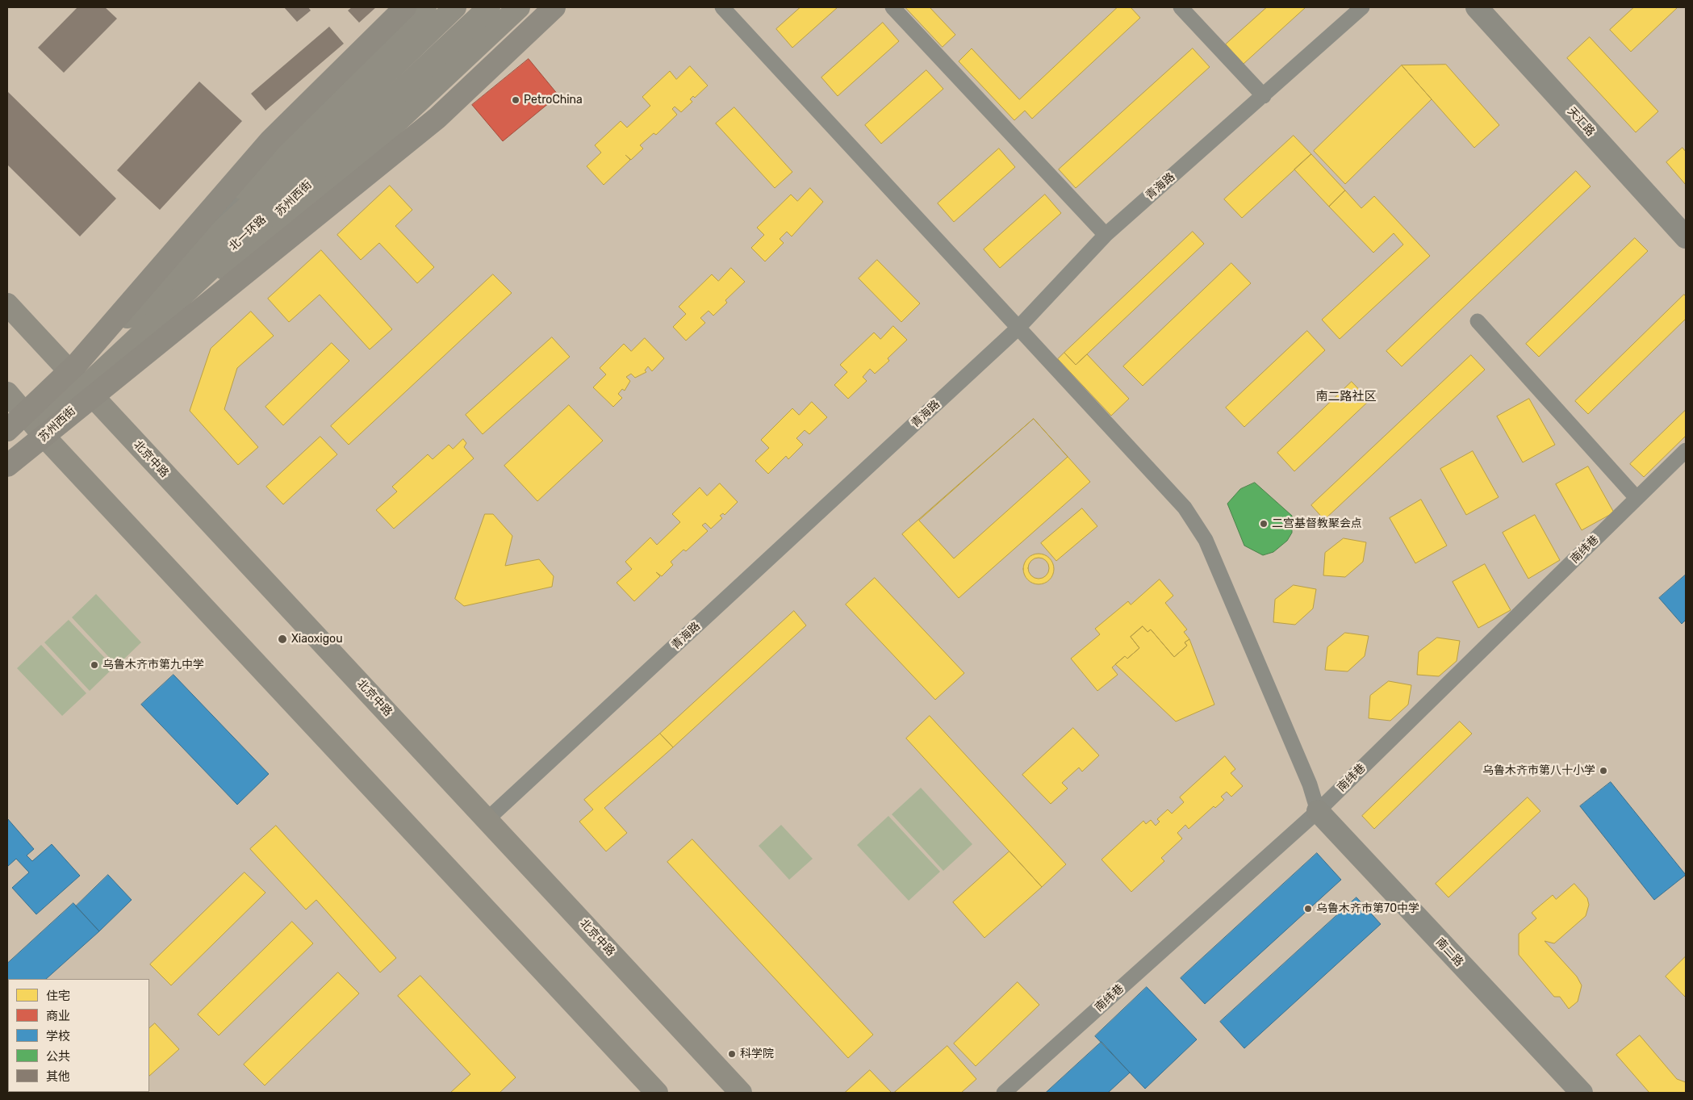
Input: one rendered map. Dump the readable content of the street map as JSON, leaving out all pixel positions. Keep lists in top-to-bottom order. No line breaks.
{"streets":{"highway":["北一环路"],"main road":["天汇路","苏州西街","北京中路","南二路"],"street":["青海路","南纬巷"]},"crossings":[["青海路","北京中路"],["苏州西街","北一环路"],["苏州西街","北京中路"],["北一环路","北京中路"],["南纬巷","南二路"]],"districts":["南二路社区"],"places":["PetroChina","二宫基督教聚会点","Xiaoxigou","乌鲁木齐市第九中学","乌鲁木齐市第八十小学","乌鲁木齐市第70中学","科学院"],"legend":["住宅","商业","学校","公共","其他"]}
